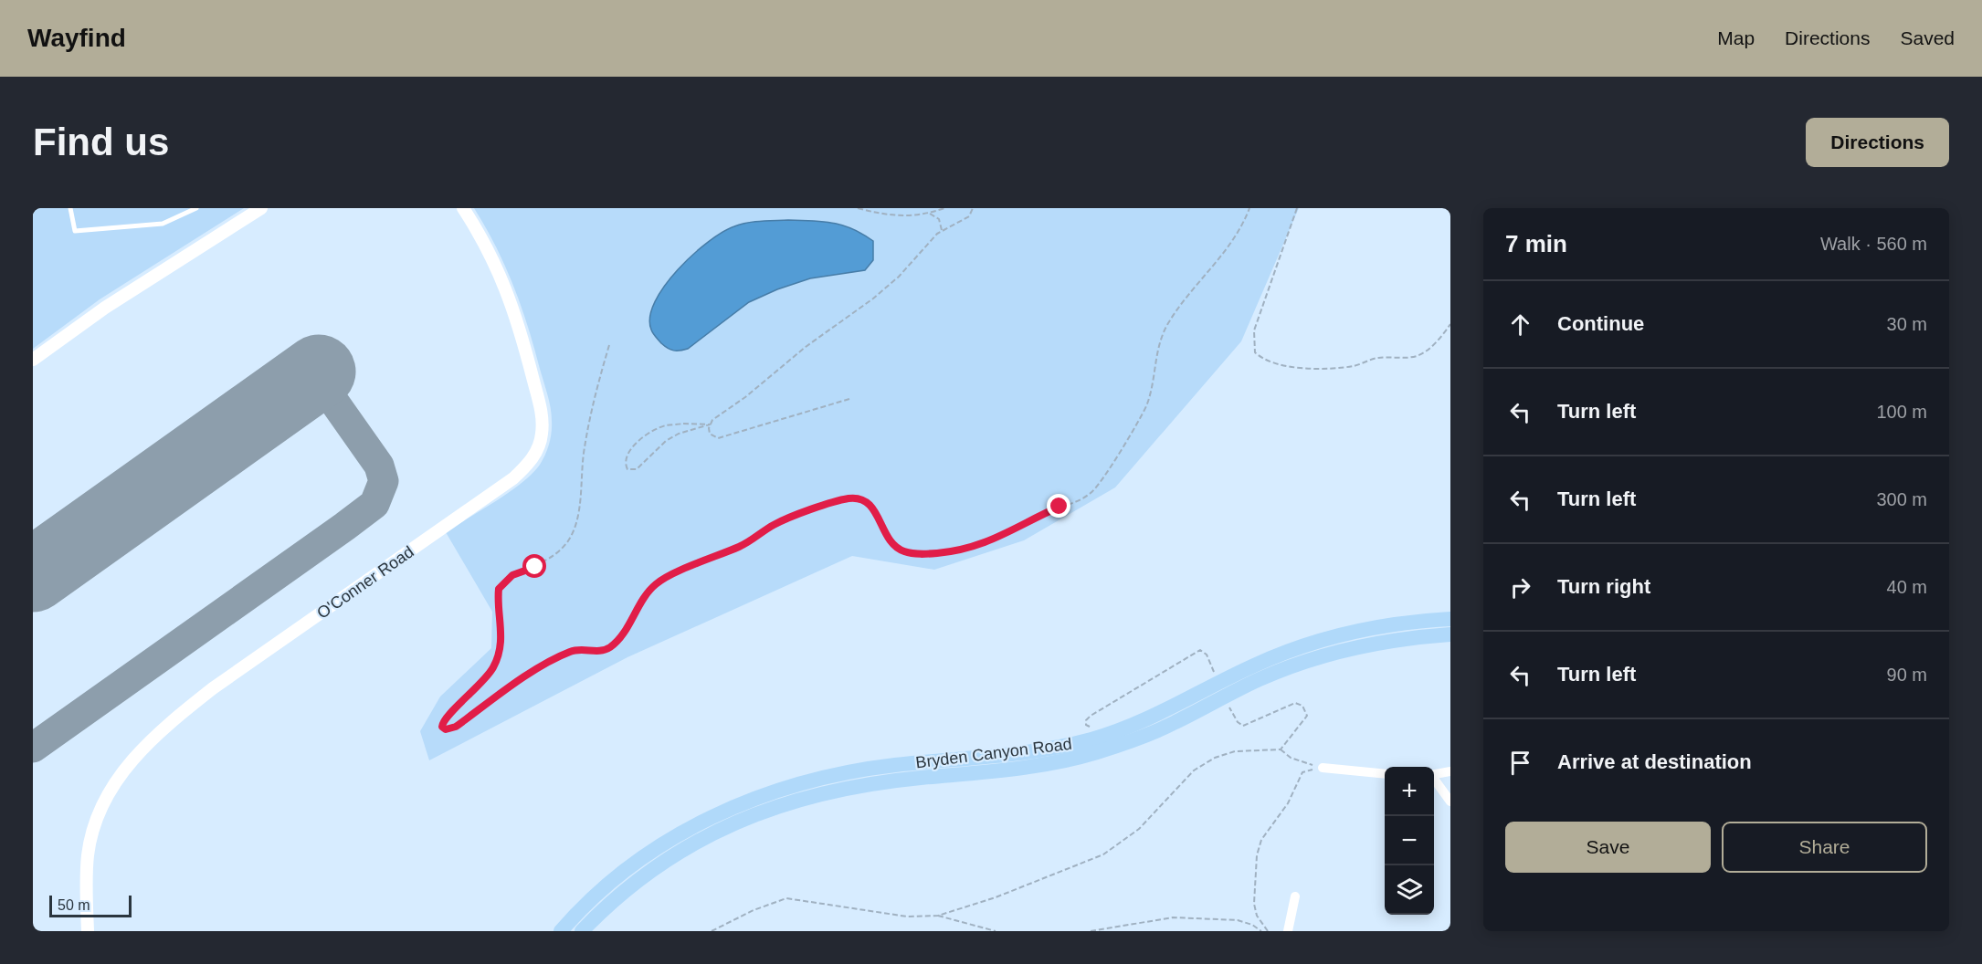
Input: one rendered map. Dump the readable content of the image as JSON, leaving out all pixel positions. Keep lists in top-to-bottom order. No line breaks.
{"streets":{"main road":["Bryden Canyon Road"],"street":["O'Conner Road"]},"scale_bar":"50 m","page":{"header":"Wayfind","nav":["Map","Directions","Saved"],"buttons":["Directions",["Save","Share"]],"title":"Find us","heading":["7 min","Walk · 560 m"],"list":[["Continue","30 m"],["Turn left","100 m"],["Turn left","300 m"],["Turn right","40 m"],["Turn left","90 m"],"Arrive at destination"],"map_buttons":["+","−"],"scale":"50 m"}}
